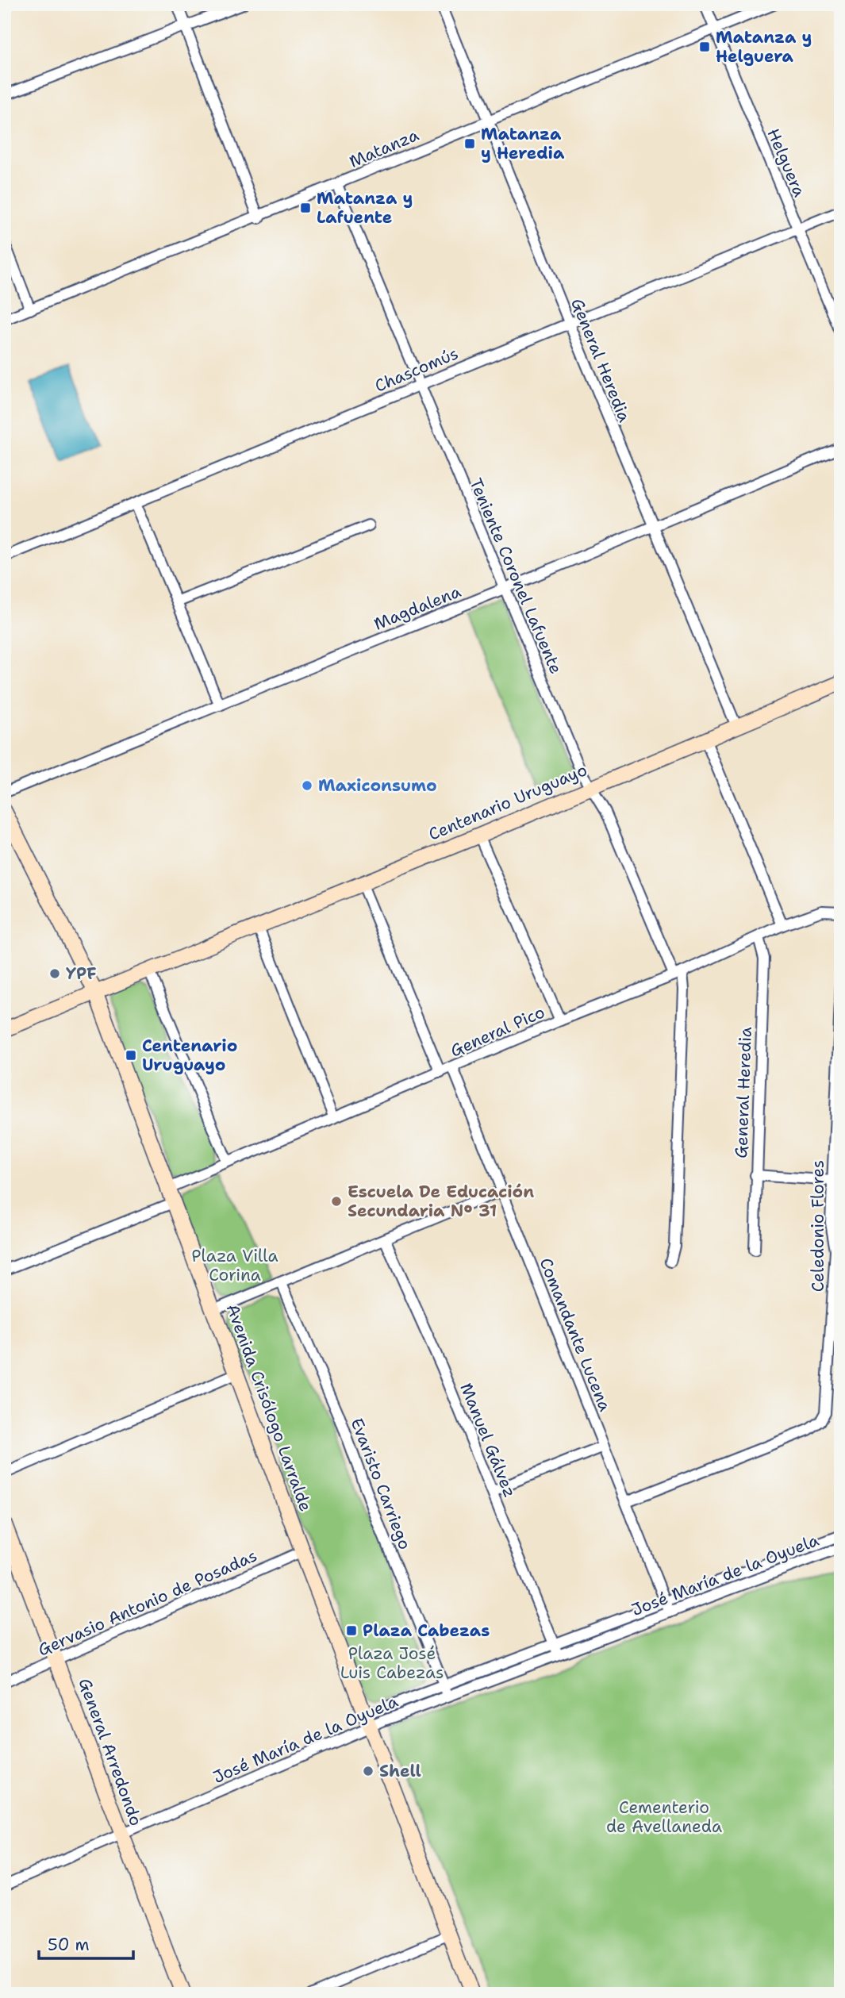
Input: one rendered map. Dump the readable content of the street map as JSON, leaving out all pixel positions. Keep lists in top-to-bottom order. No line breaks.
{"streets":{"street":["Matanza","Helguera","General Heredia","Chascomús","Teniente Coronel Lafuente","Magdalena","Centenario Uruguayo","General Pico","Celedonio Flores","Comandante Lucena","Avenida Crisólogo Larralde","Manuel Gálvez","Evaristo Carriego","José María de la Oyuela","Gervasio Antonio de Posadas","General Arredondo"]},"crossings":[["Matanza","Helguera"],["Matanza","General Heredia"],["Matanza","Teniente Coronel Lafuente"],["Helguera","Chascomús"],["General Heredia","Chascomús"],["General Heredia","Magdalena"],["General Heredia","Centenario Uruguayo"],["General Heredia","General Pico"],["Chascomús","Teniente Coronel Lafuente"],["Teniente Coronel Lafuente","Magdalena"],["Teniente Coronel Lafuente","Centenario Uruguayo"],["Teniente Coronel Lafuente","General Pico"],["Centenario Uruguayo","Avenida Crisólogo Larralde"],["General Pico","Comandante Lucena"],["General Pico","Avenida Crisólogo Larralde"],["Celedonio Flores","Comandante Lucena"],["Comandante Lucena","José María de la Oyuela"],["Avenida Crisólogo Larralde","José María de la Oyuela"],["Avenida Crisólogo Larralde","Gervasio Antonio de Posadas"],["Manuel Gálvez","José María de la Oyuela"],["Evaristo Carriego","José María de la Oyuela"],["José María de la Oyuela","General Arredondo"],["Gervasio Antonio de Posadas","General Arredondo"]],"parks":["Plaza Villa Corina","Plaza José Luis Cabezas","Cementerio de Avellaneda"],"places":{"transit":["Matanza y Helguera","Matanza y Heredia","Matanza y Lafuente","Centenario Uruguayo","Plaza Cabezas"],"other":["Maxiconsumo","YPF","Escuela De Educación Secundaria Nº 31","Shell"]},"scale_bar":"50 m"}
